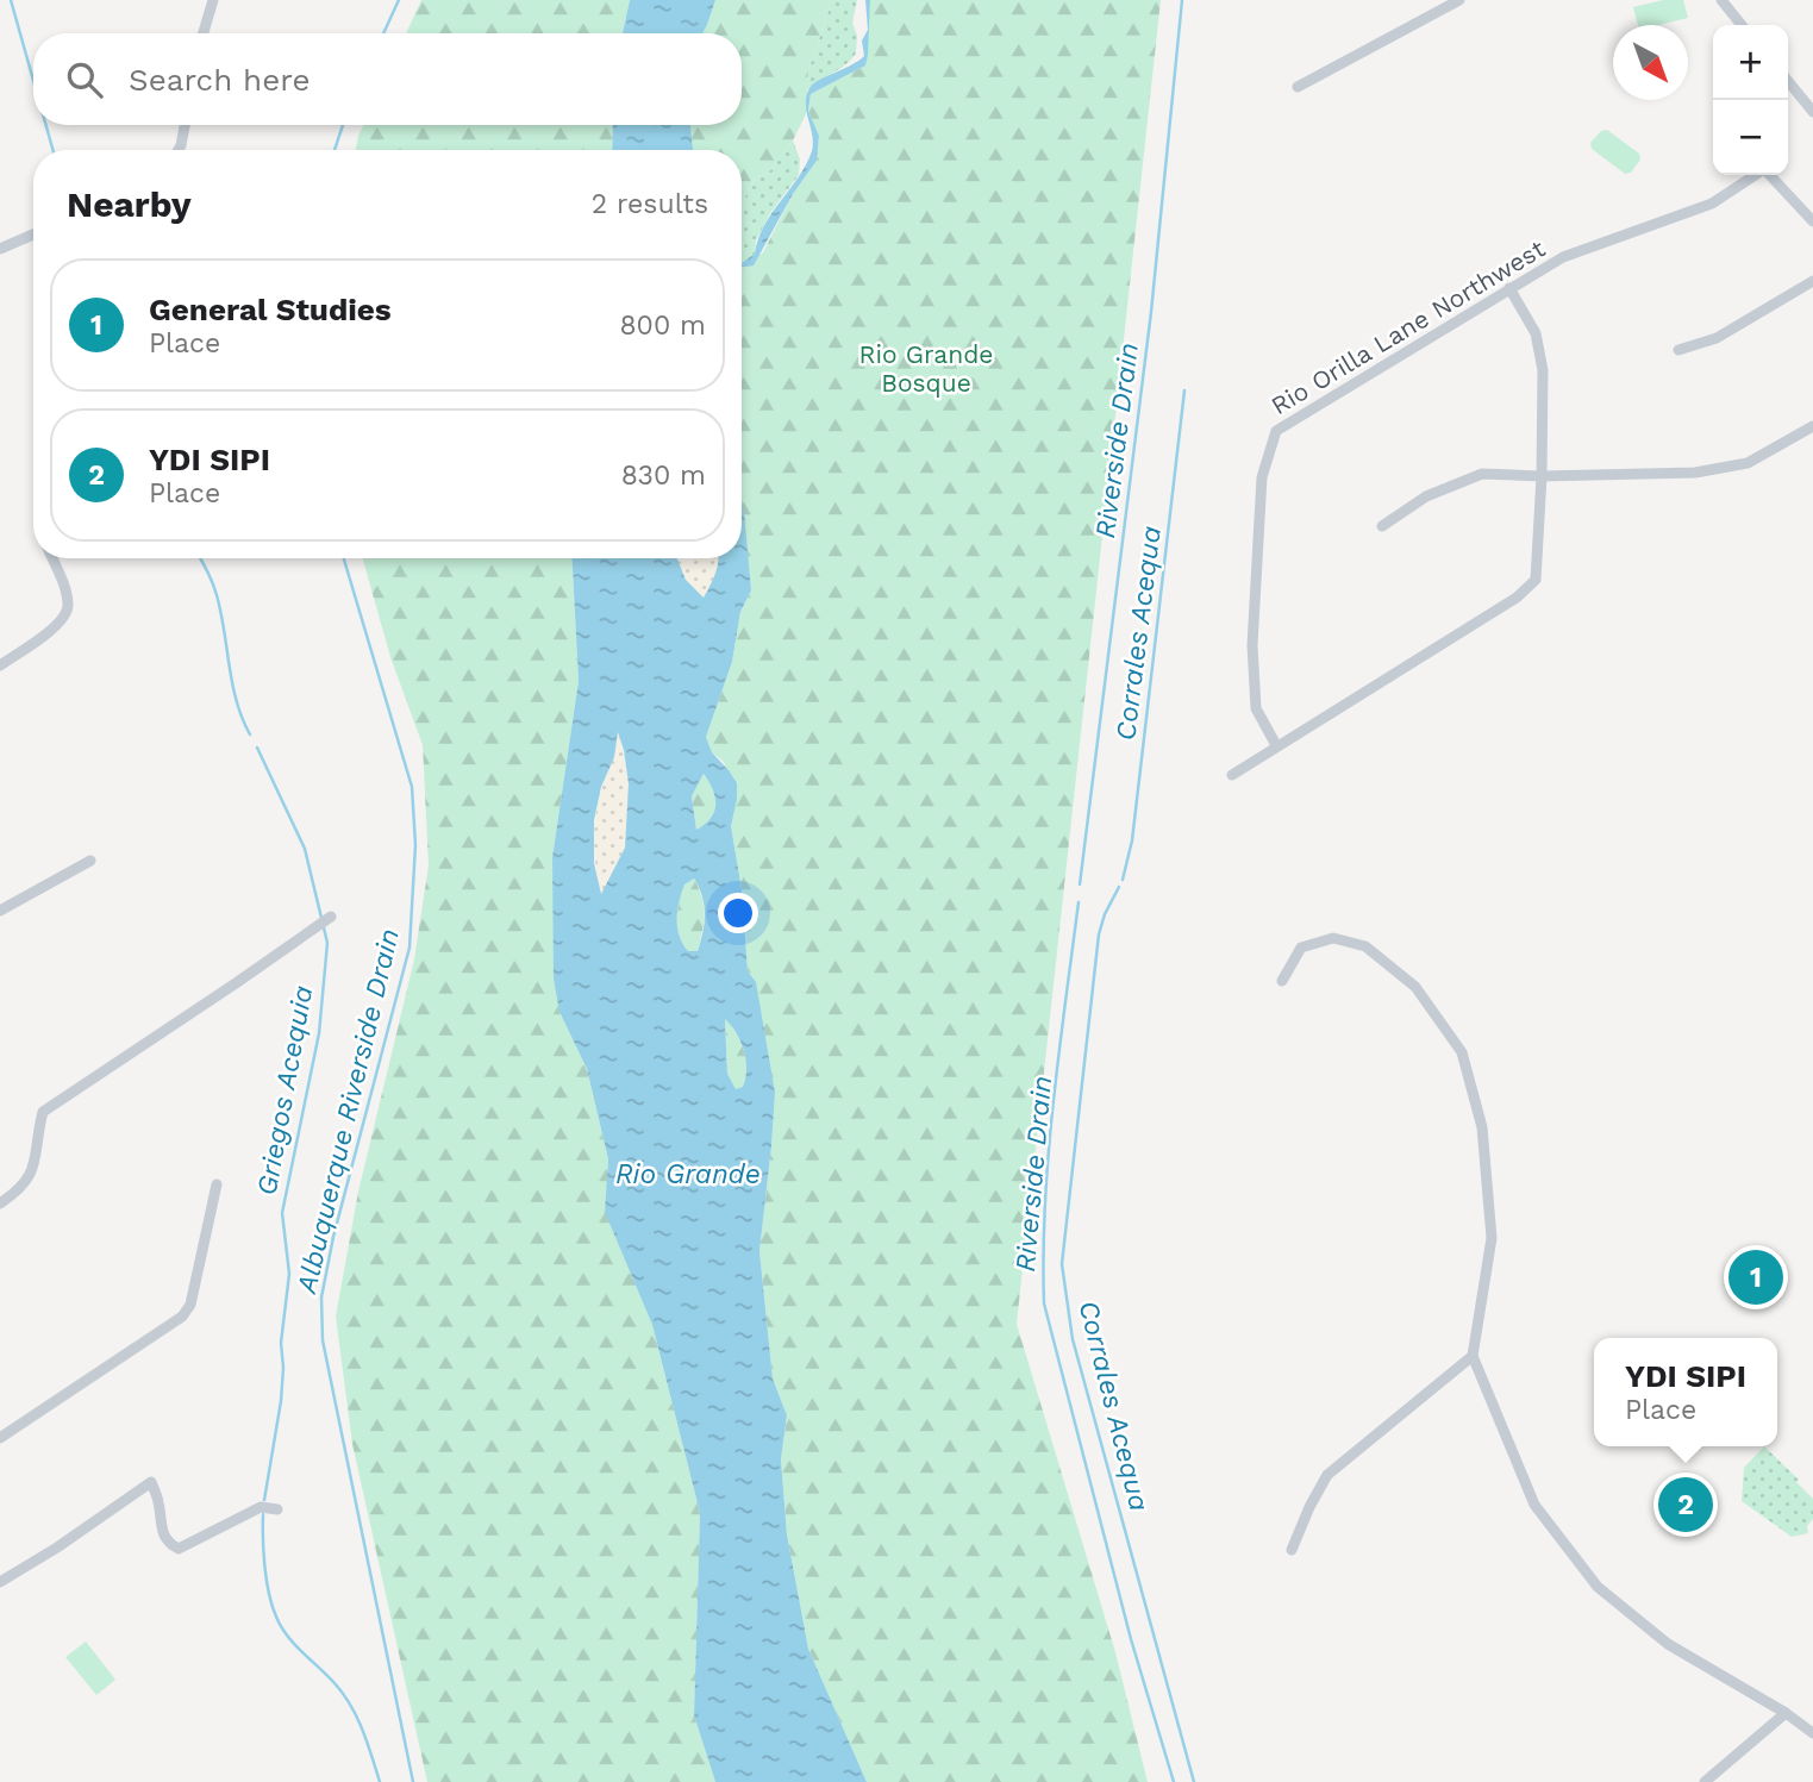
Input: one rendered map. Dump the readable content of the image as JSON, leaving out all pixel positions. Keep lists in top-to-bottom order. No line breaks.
{"streets":{"street":["Rio Orilla Lane Northwest"]},"water":["Riverside Drain","Corrales Acequa","Griegos Acequia","Albuquerque Riverside Drain","Rio Grande"],"parks":["Rio Grande Bosque"],"north":"bottom right","page":{"map_buttons":["+","−"],"search":"Search here","heading":["Nearby","2 results"],"list":[{"mark":"1","name":"General Studies","note":"Place","value":"800 m"},{"mark":"2","name":"YDI SIPI","note":"Place","value":"830 m"}],"pins":["1","2"],"popup":["YDI SIPI","Place"]}}
